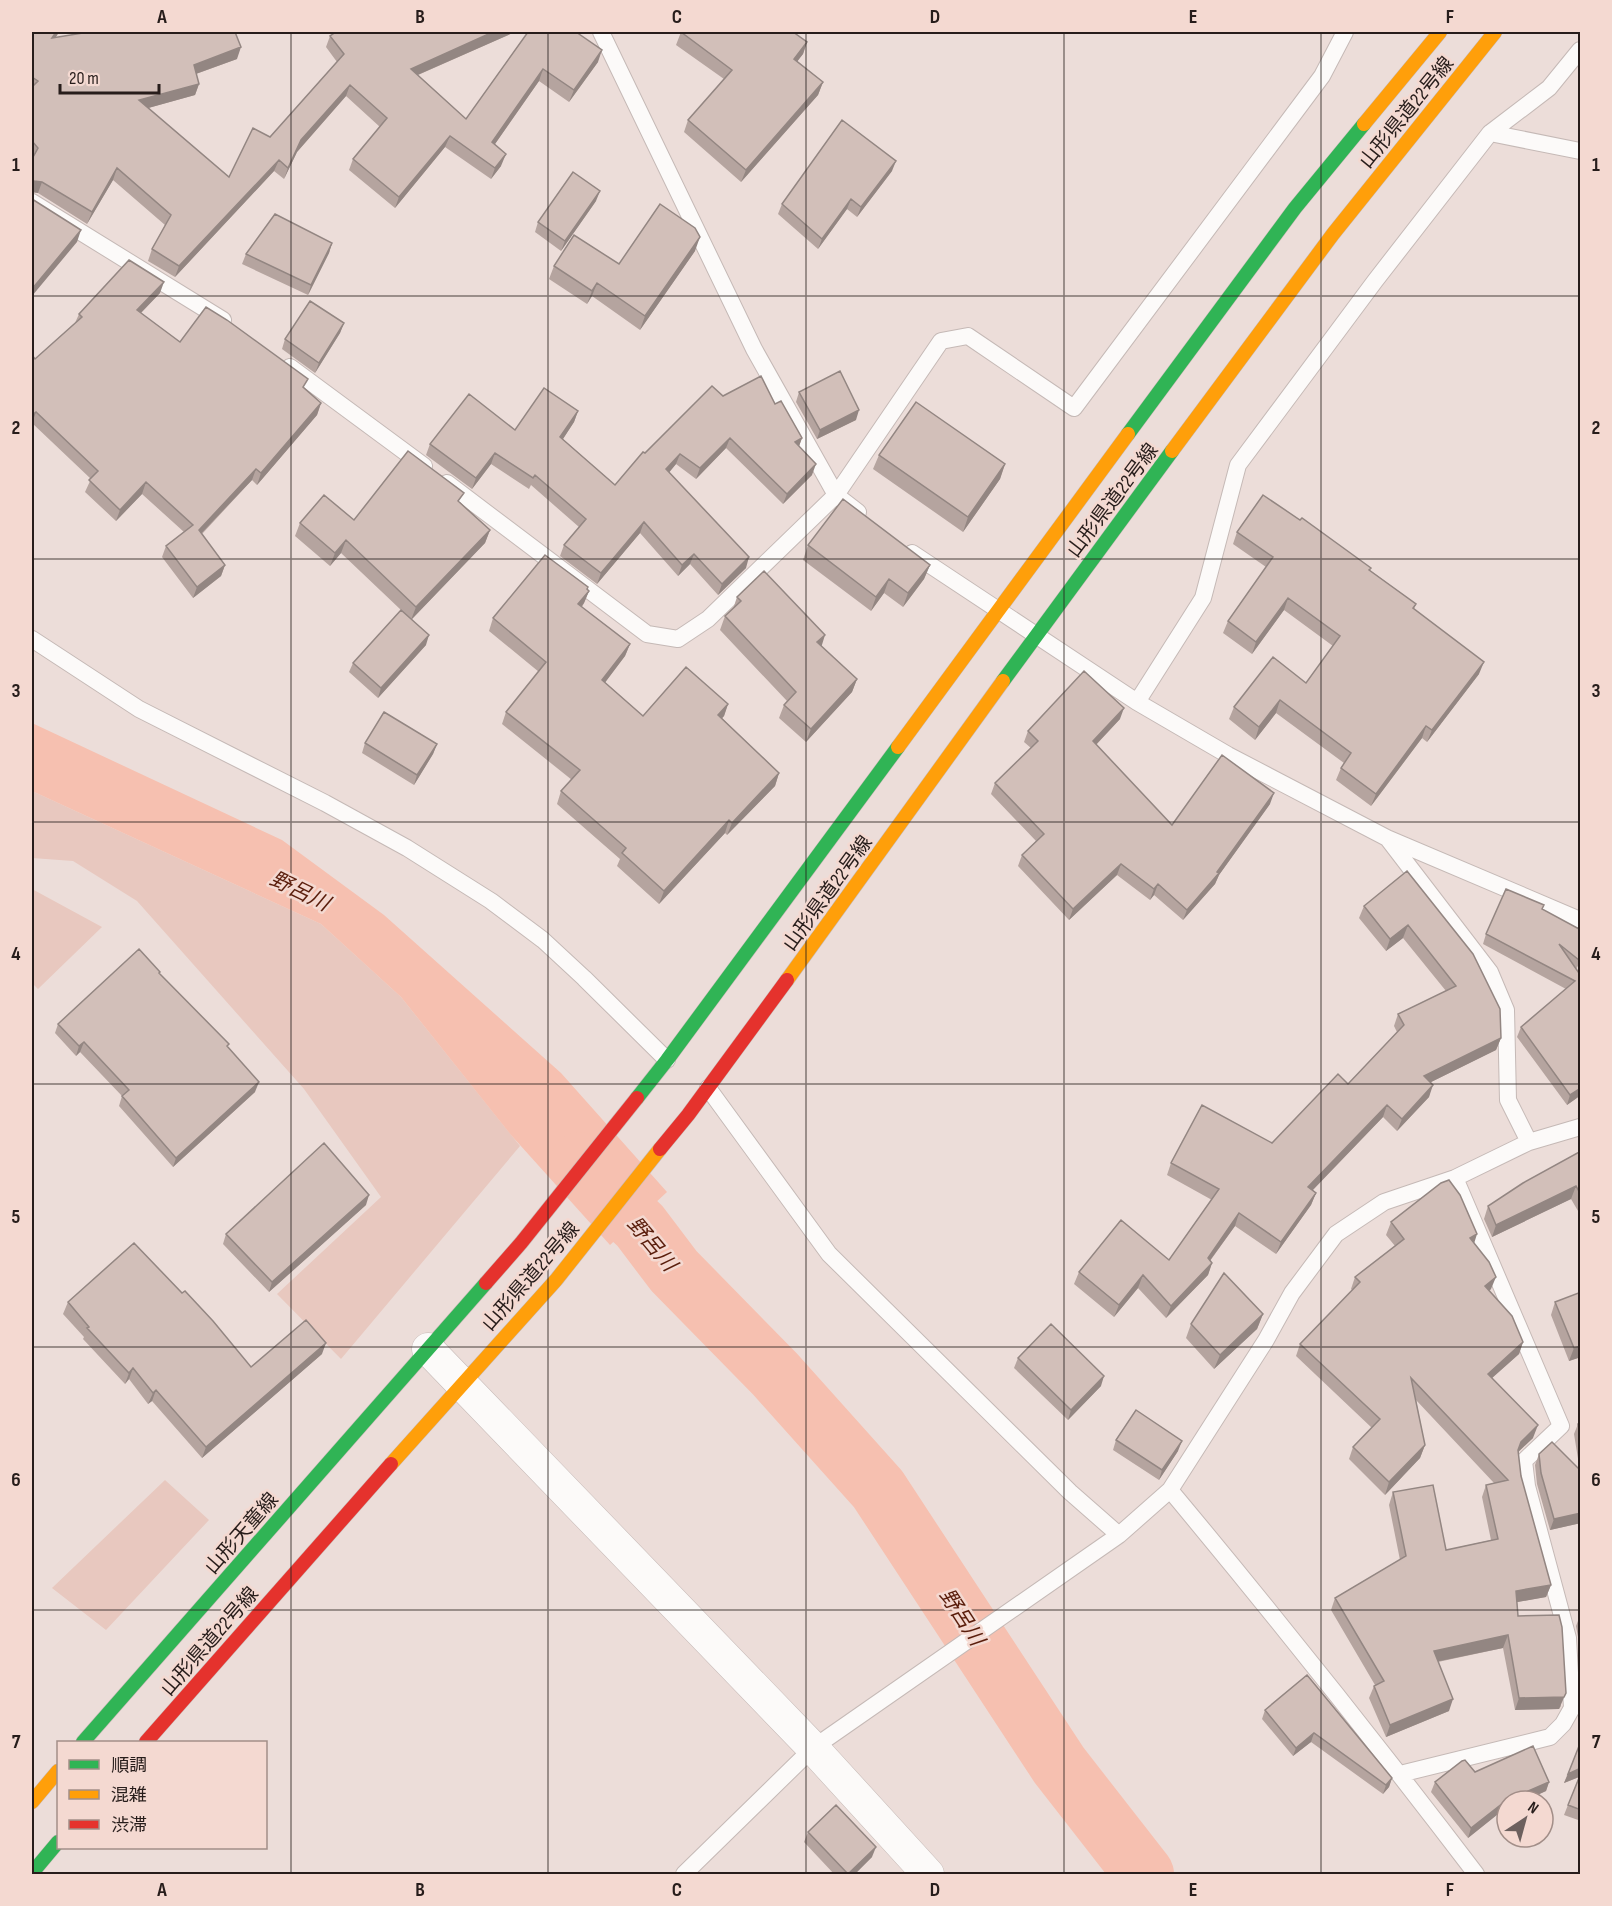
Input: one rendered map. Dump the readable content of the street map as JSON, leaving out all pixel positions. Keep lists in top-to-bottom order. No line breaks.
{"streets":{"main road":["山形県道22号線","山形天童線"]},"crossings":[["山形県道22号線","山形天童線"]],"water":["野呂川"],"legend":["順調","混雑","渋滞"],"scale_bar":"20 m","north":"top right","grid":{"columns":["A","B","C","D","E","F"],"rows":["1","2","3","4","5","6","7"]}}
